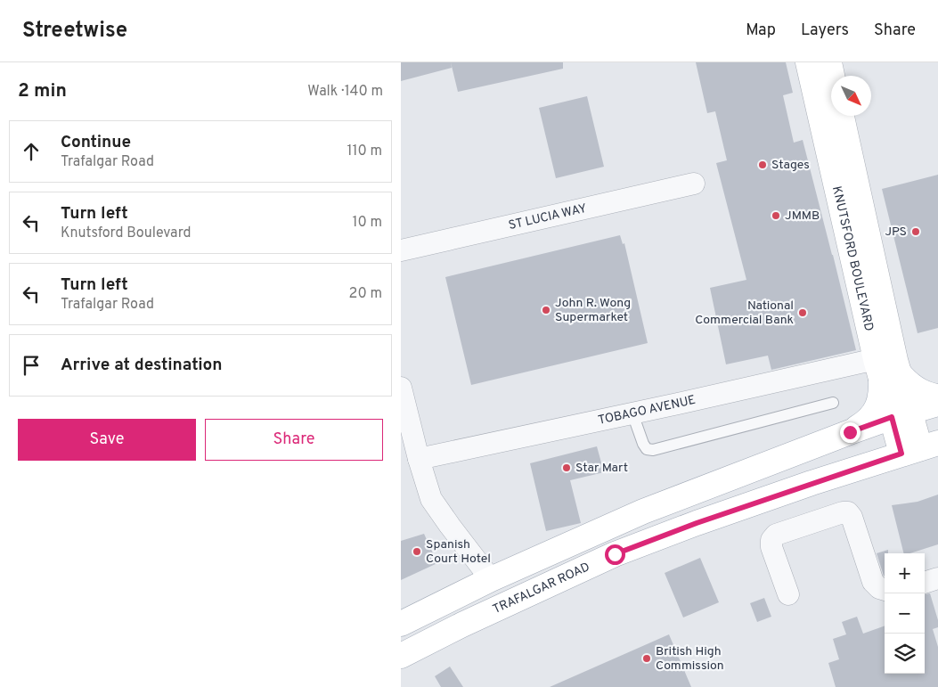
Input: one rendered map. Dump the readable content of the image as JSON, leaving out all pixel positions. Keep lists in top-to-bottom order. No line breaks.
{"streets":{"main road":["KNUTSFORD BOULEVARD","TRAFALGAR ROAD"],"street":["ST LUCIA WAY","TOBAGO AVENUE"]},"crossings":[["KNUTSFORD BOULEVARD","TOBAGO AVENUE"],["KNUTSFORD BOULEVARD","TRAFALGAR ROAD"]],"places":["Stages","JMMB","JPS","John R. Wong Supermarket","National Commercial Bank","Star Mart","Spanish Court Hotel","British High Commission"],"north":"bottom right","page":{"header":"Streetwise","nav":["Map","Layers","Share"],"heading":["2 min","Walk · 140 m"],"list":[["Continue","Trafalgar Road","110 m"],["Turn left","Knutsford Boulevard","10 m"],["Turn left","Trafalgar Road","20 m"],"Arrive at destination"],"buttons":["Save","Share"],"map_buttons":["+","−"]}}
